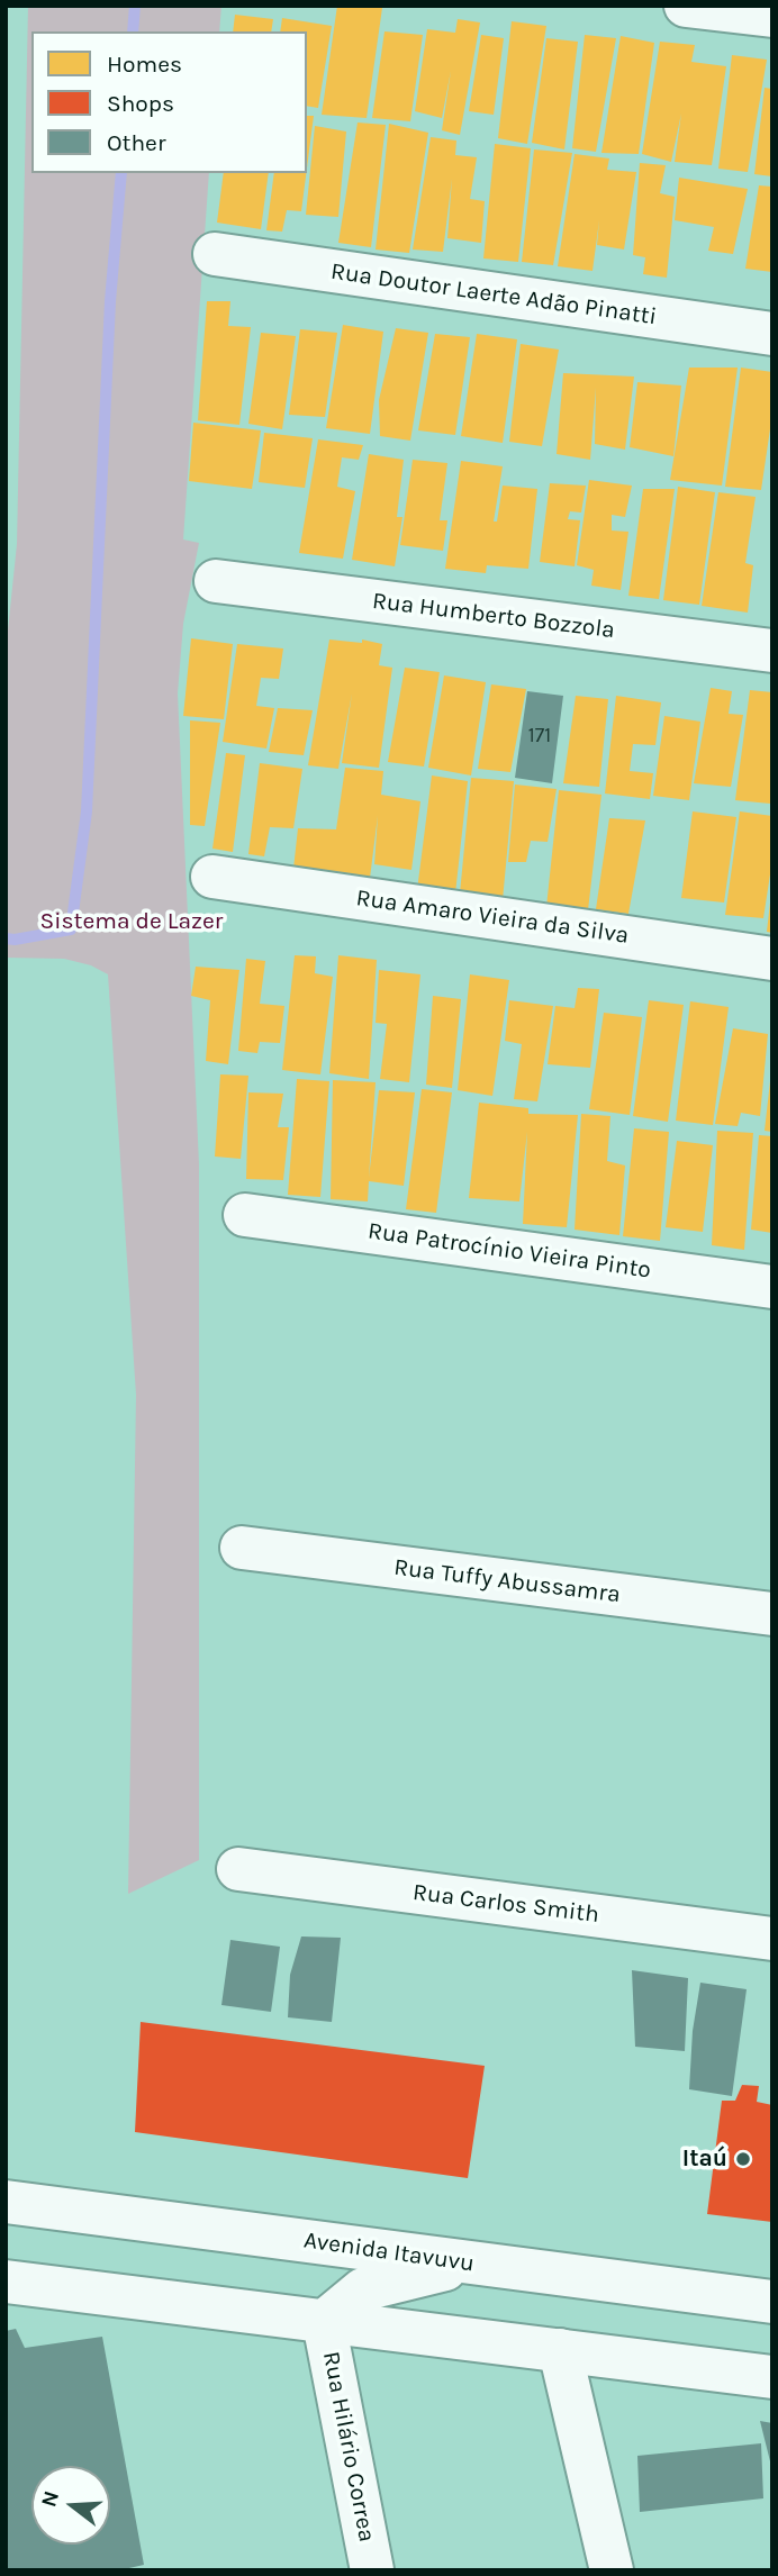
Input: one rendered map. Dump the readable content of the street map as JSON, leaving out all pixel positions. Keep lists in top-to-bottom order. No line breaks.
{"streets":{"street":["Rua Doutor Laerte Adão Pinatti","Rua Humberto Bozzola","Rua Amaro Vieira da Silva","Rua Patrocínio Vieira Pinto","Rua Tuffy Abussamra","Rua Carlos Smith","Avenida Itavuvu","Rua Hilário Correa"]},"parks":["Sistema de Lazer"],"places":["Itaú"],"house_numbers":["171"],"legend":["Homes","Shops","Other"],"north":"left"}
